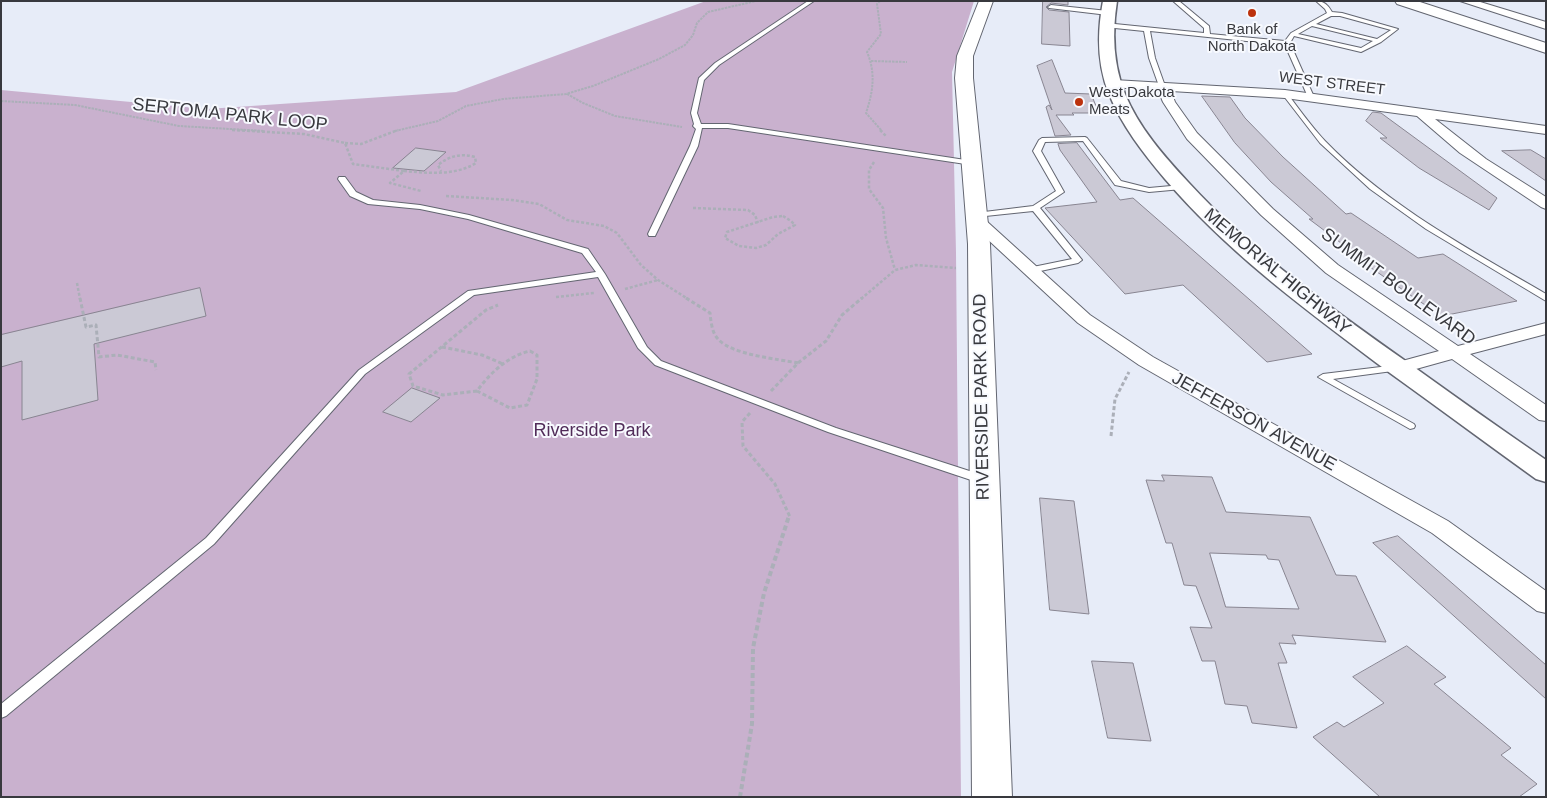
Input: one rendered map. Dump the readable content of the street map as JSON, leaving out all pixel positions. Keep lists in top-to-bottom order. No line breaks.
{"streets":{"main road":["RIVERSIDE PARK ROAD"],"street":["WEST STREET","MEMORIAL HIGHWAY","SUMMIT BOULEVARD","JEFFERSON AVENUE"],"path":["SERTOMA PARK LOOP"]},"crossings":[["WEST STREET","MEMORIAL HIGHWAY"],["WEST STREET","SUMMIT BOULEVARD"],["RIVERSIDE PARK ROAD","JEFFERSON AVENUE"]],"parks":["Riverside Park"],"places":["Bank of North Dakota","West Dakota Meats"]}
